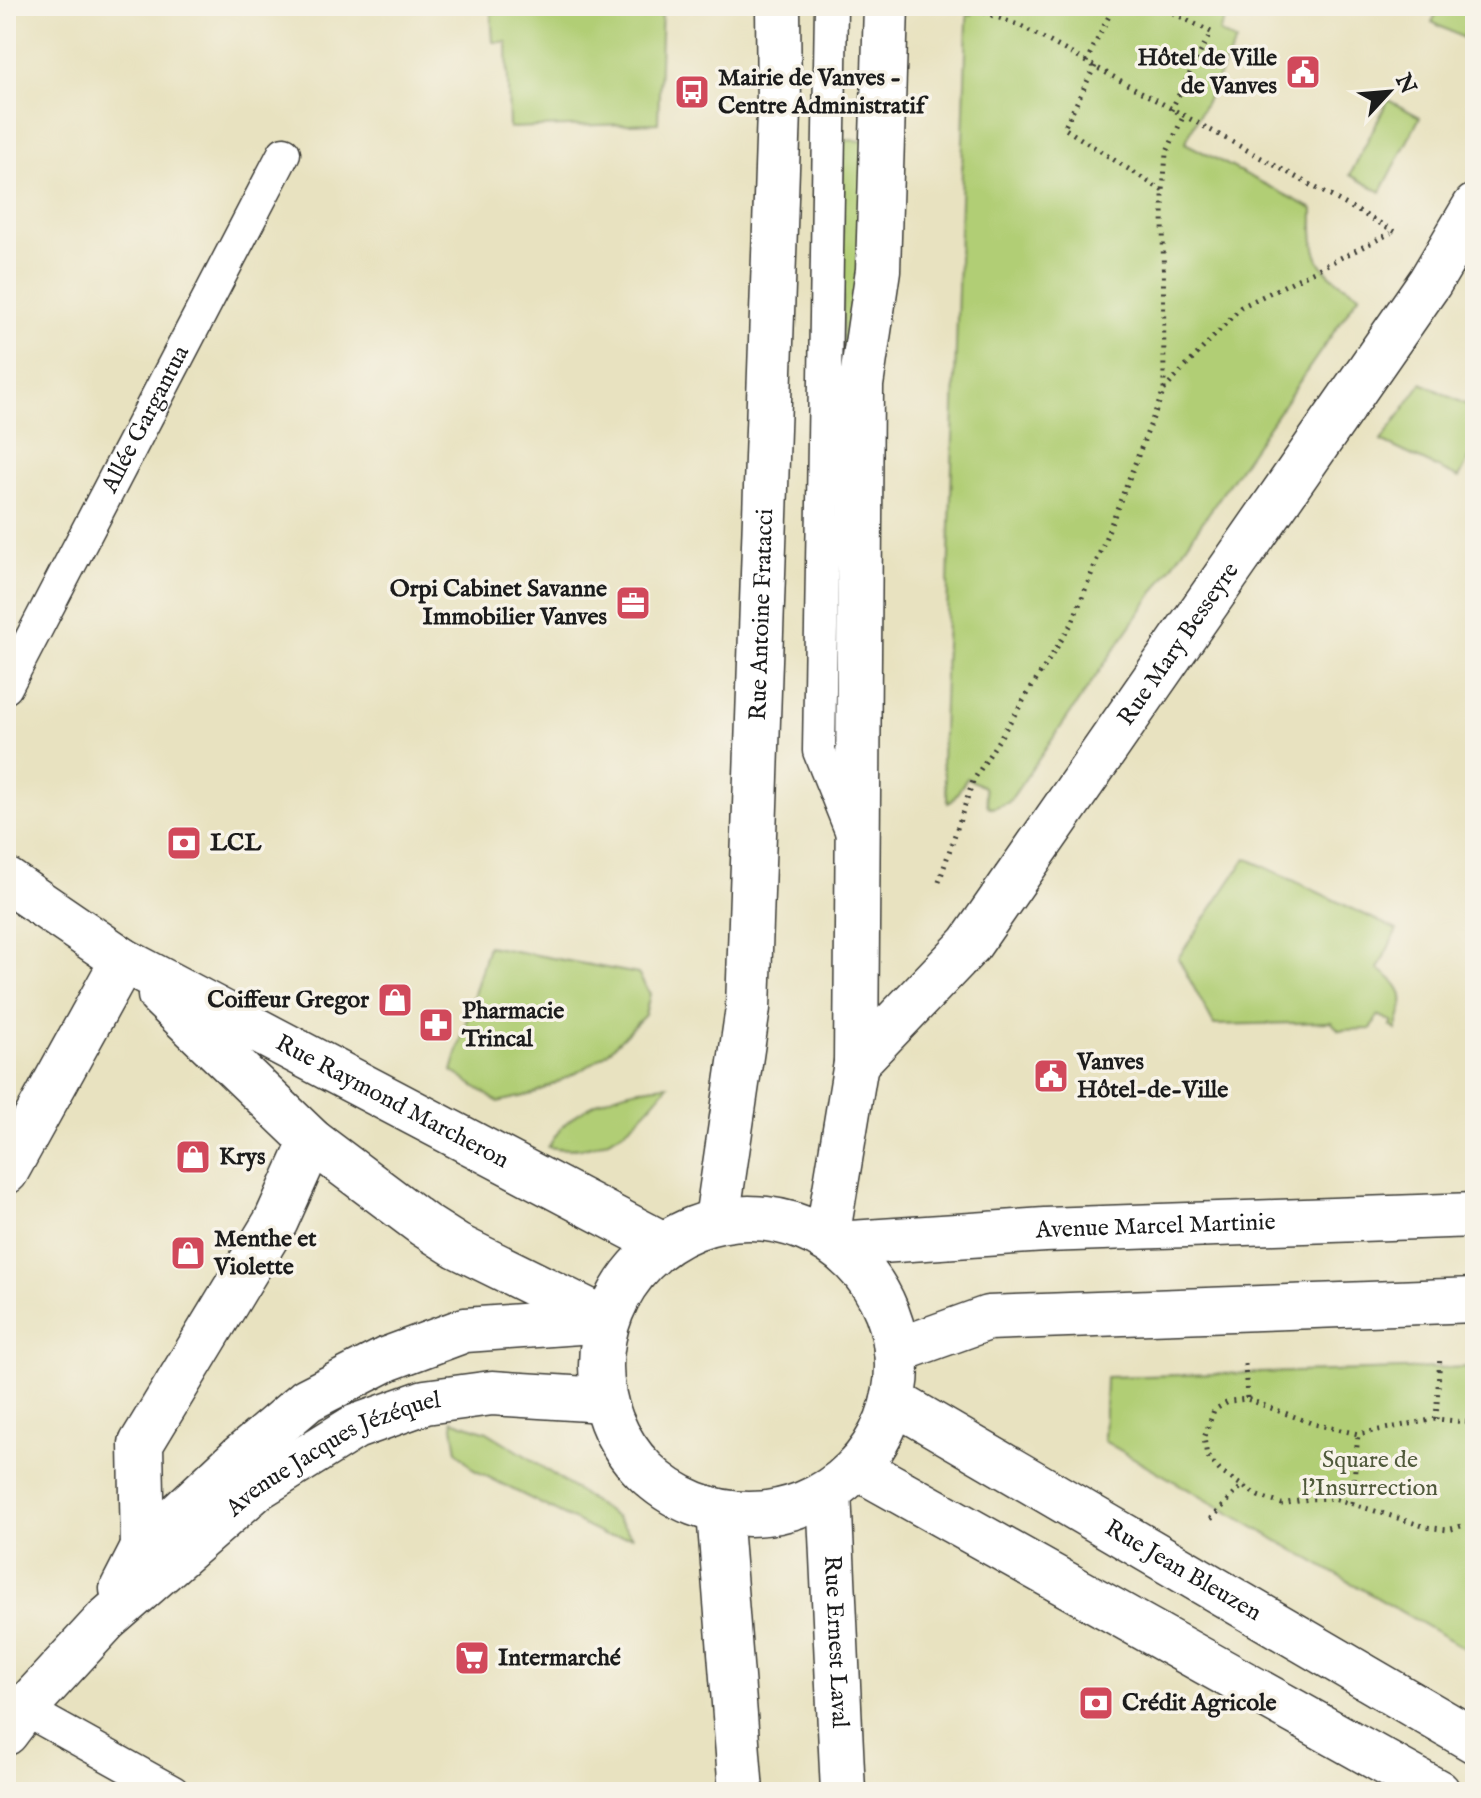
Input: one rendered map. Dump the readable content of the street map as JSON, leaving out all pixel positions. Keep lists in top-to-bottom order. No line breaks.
{"streets":{"main road":["Rue Antoine Fratacci","Rue Mary Besseyre","Rue Raymond Marcheron","Avenue Marcel Martinie","Avenue Jacques Jézéquel","Rue Jean Bleuzen","Rue Ernest Laval"],"lane":["Allée Gargantua"]},"crossings":[["Rue Raymond Marcheron","Avenue Jacques Jézéquel"]],"parks":["Square de l'Insurrection"],"places":{"public building":["Hôtel de Ville de Vanves","Vanves Hôtel-de-Ville"],"bus stop":["Mairie de Vanves - Centre Administratif"],"office":["Orpi Cabinet Savanne Immobilier Vanves"],"bank":["LCL","Crédit Agricole"],"shop":["Coiffeur Gregor","Krys","Menthe et Violette"],"pharmacy":["Pharmacie Trincal"],"supermarket":["Intermarché"]},"north":"top right"}
